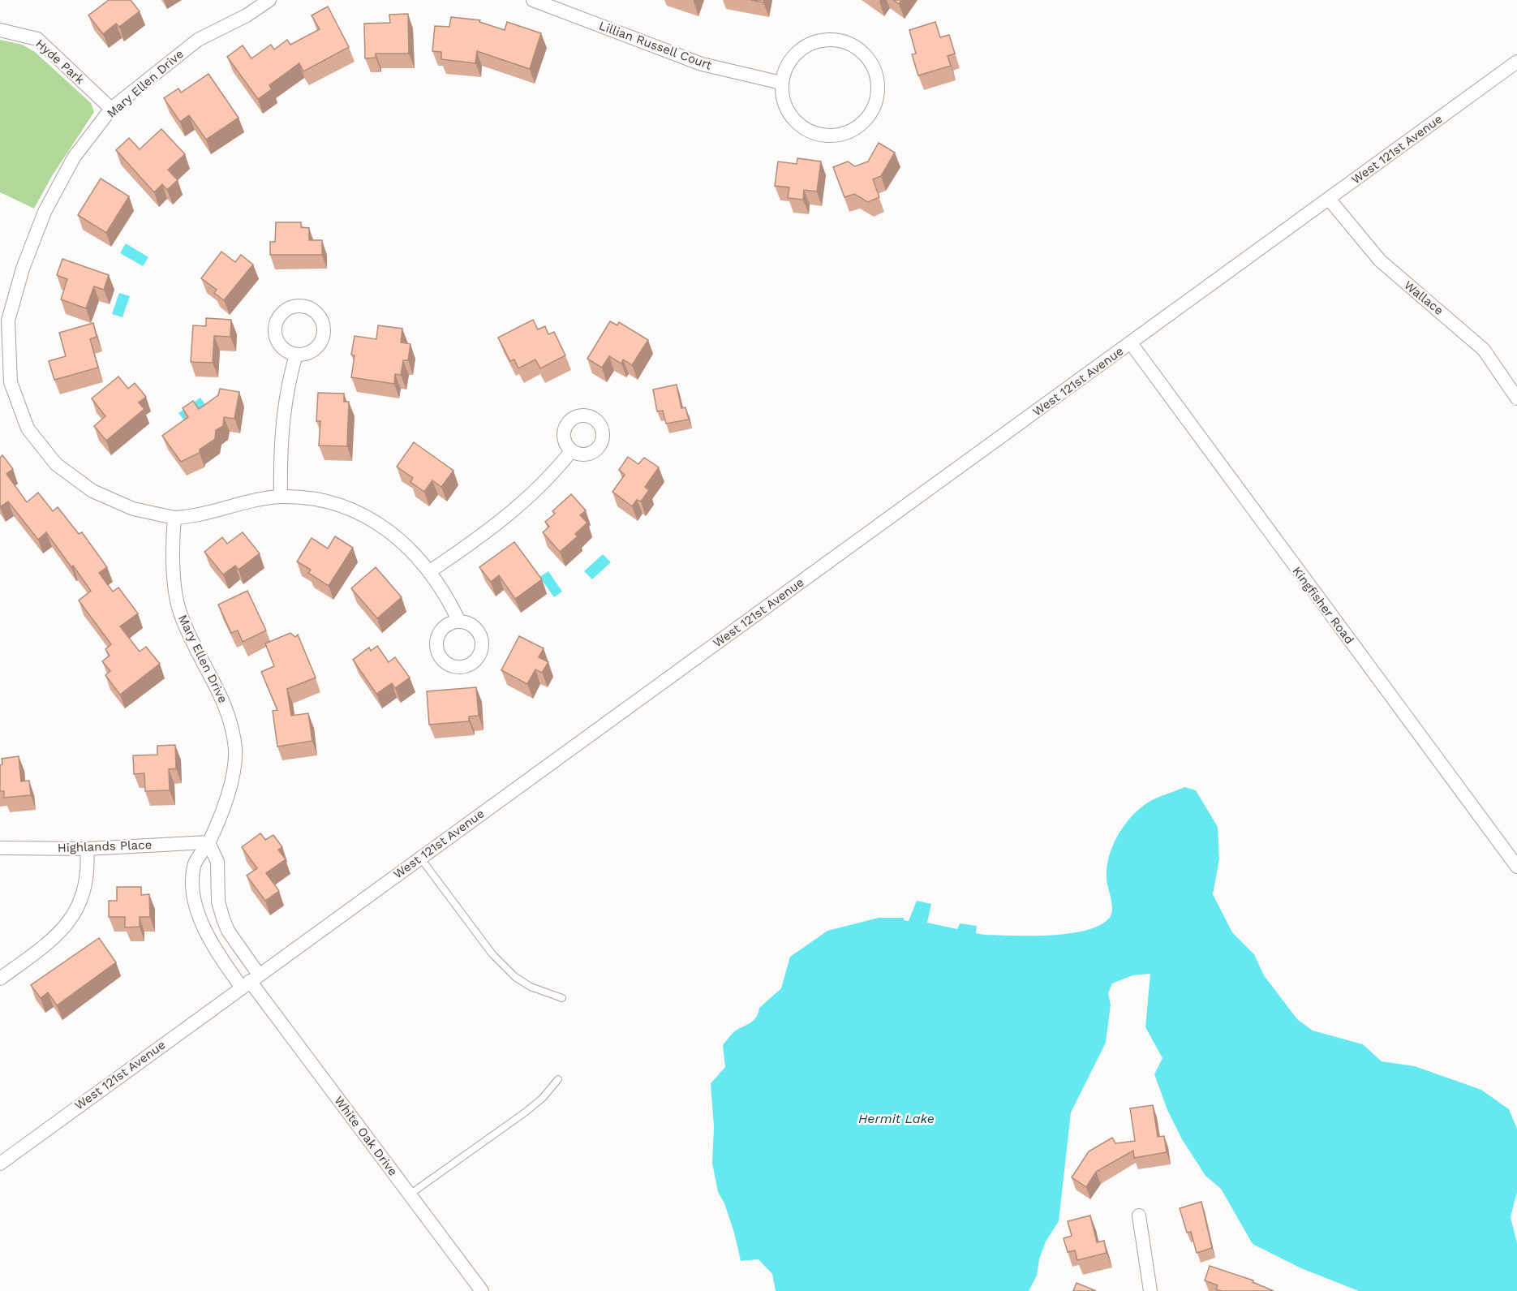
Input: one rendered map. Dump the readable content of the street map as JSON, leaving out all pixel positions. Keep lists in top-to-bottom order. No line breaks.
{"streets":{"street":["Lillian Russell Court","Hyde Park","Mary Ellen Drive","West 121st Avenue","Wallace","Kingfisher Road","Highlands Place","White Oak Drive"]},"crossings":[["Hyde Park","Mary Ellen Drive"],["Mary Ellen Drive","West 121st Avenue"],["Mary Ellen Drive","Highlands Place"],["Mary Ellen Drive","White Oak Drive"],["West 121st Avenue","Wallace"],["West 121st Avenue","Kingfisher Road"],["West 121st Avenue","White Oak Drive"]],"water":["Hermit Lake"]}
